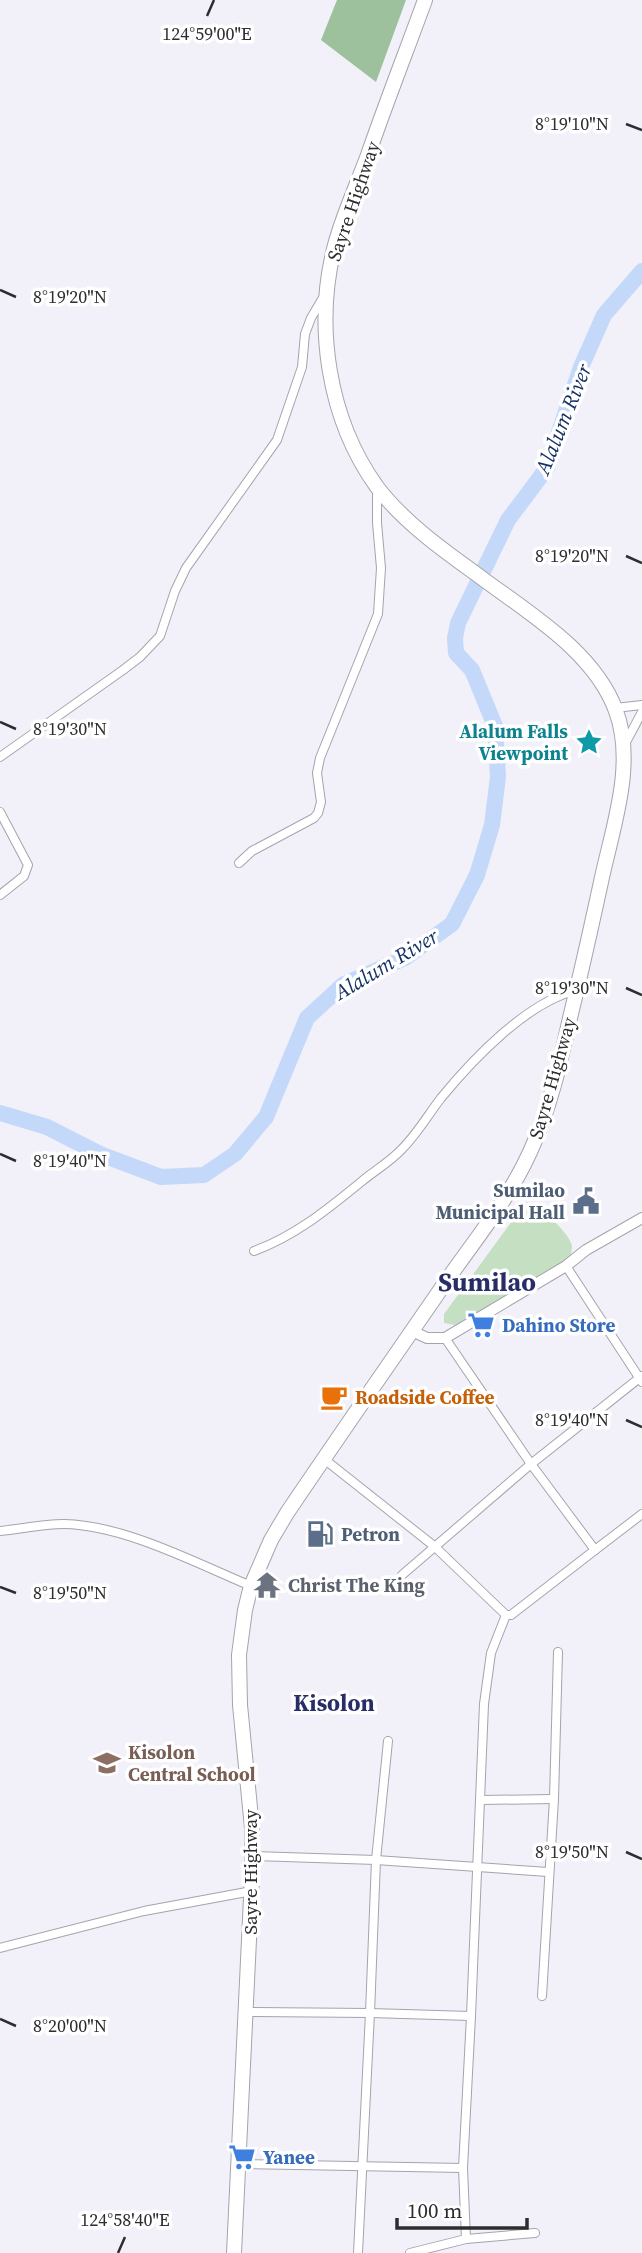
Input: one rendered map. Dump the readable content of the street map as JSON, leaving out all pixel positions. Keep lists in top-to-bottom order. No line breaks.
{"streets":{"highway":["Sayre Highway"]},"districts":["Sumilao","Kisolon"],"water":["Alalum River"],"places":{"place":["Alalum Falls Viewpoint"],"public building":["Sumilao Municipal Hall"],"supermarket":["Dahino Store","Yanee"],"cafe":["Roadside Coffee"],"fuel station":["Petron"],"temple":["Christ The King"],"school or university":["Kisolon Central School"]},"scale_bar":"100 m","coordinates":["124°59'00\"E","8°19'10\"N","8°19'20\"N","8°19'30\"N","8°19'40\"N","8°19'50\"N","8°20'00\"N","124°58'40\"E"]}
